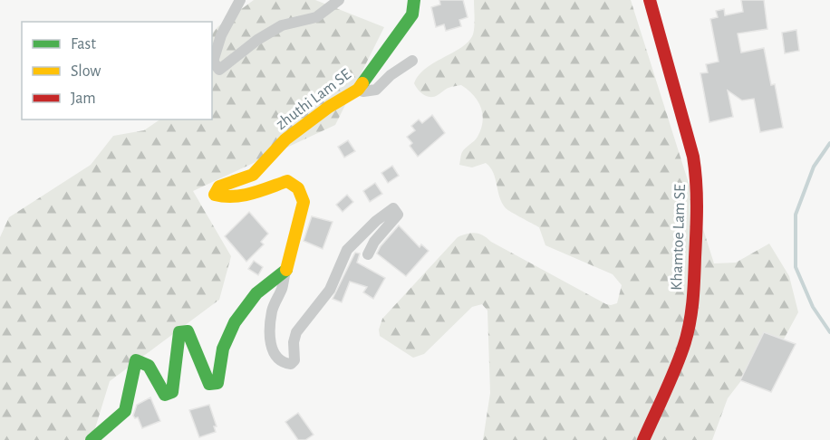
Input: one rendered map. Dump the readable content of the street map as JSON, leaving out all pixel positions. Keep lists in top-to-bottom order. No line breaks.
{"streets":{"street":["zhuthi Lam SE","Khamtoe Lam SE"]},"legend":["Fast","Slow","Jam"]}
